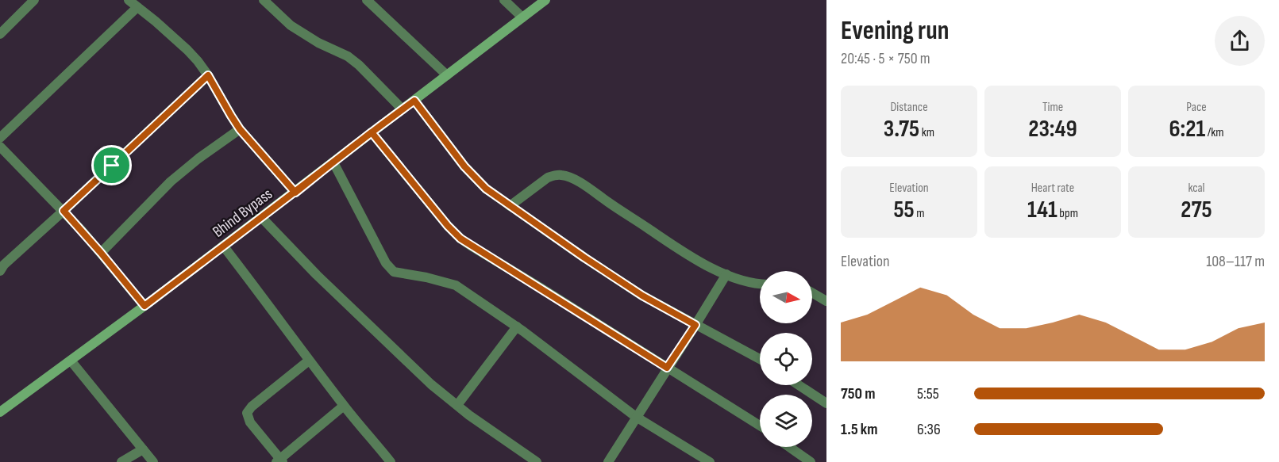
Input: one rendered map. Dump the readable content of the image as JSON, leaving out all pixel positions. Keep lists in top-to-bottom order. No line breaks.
{"streets":{"street":["Bhind Bypass"]},"north":"right","page":{"heading":["Evening run","20:45 · 5 × 750 m"],"stats":[["Distance","3.75 km"],["Time","23:49"],["Pace","6:21 /km"],["Elevation","55 m"],["Heart rate","141 bpm"],["kcal","275"]],"chart":["Elevation","108–117 m"],"list":[{"name":"750 m","note":"5:55"},{"name":"1.5 km","note":"6:36"}]}}
